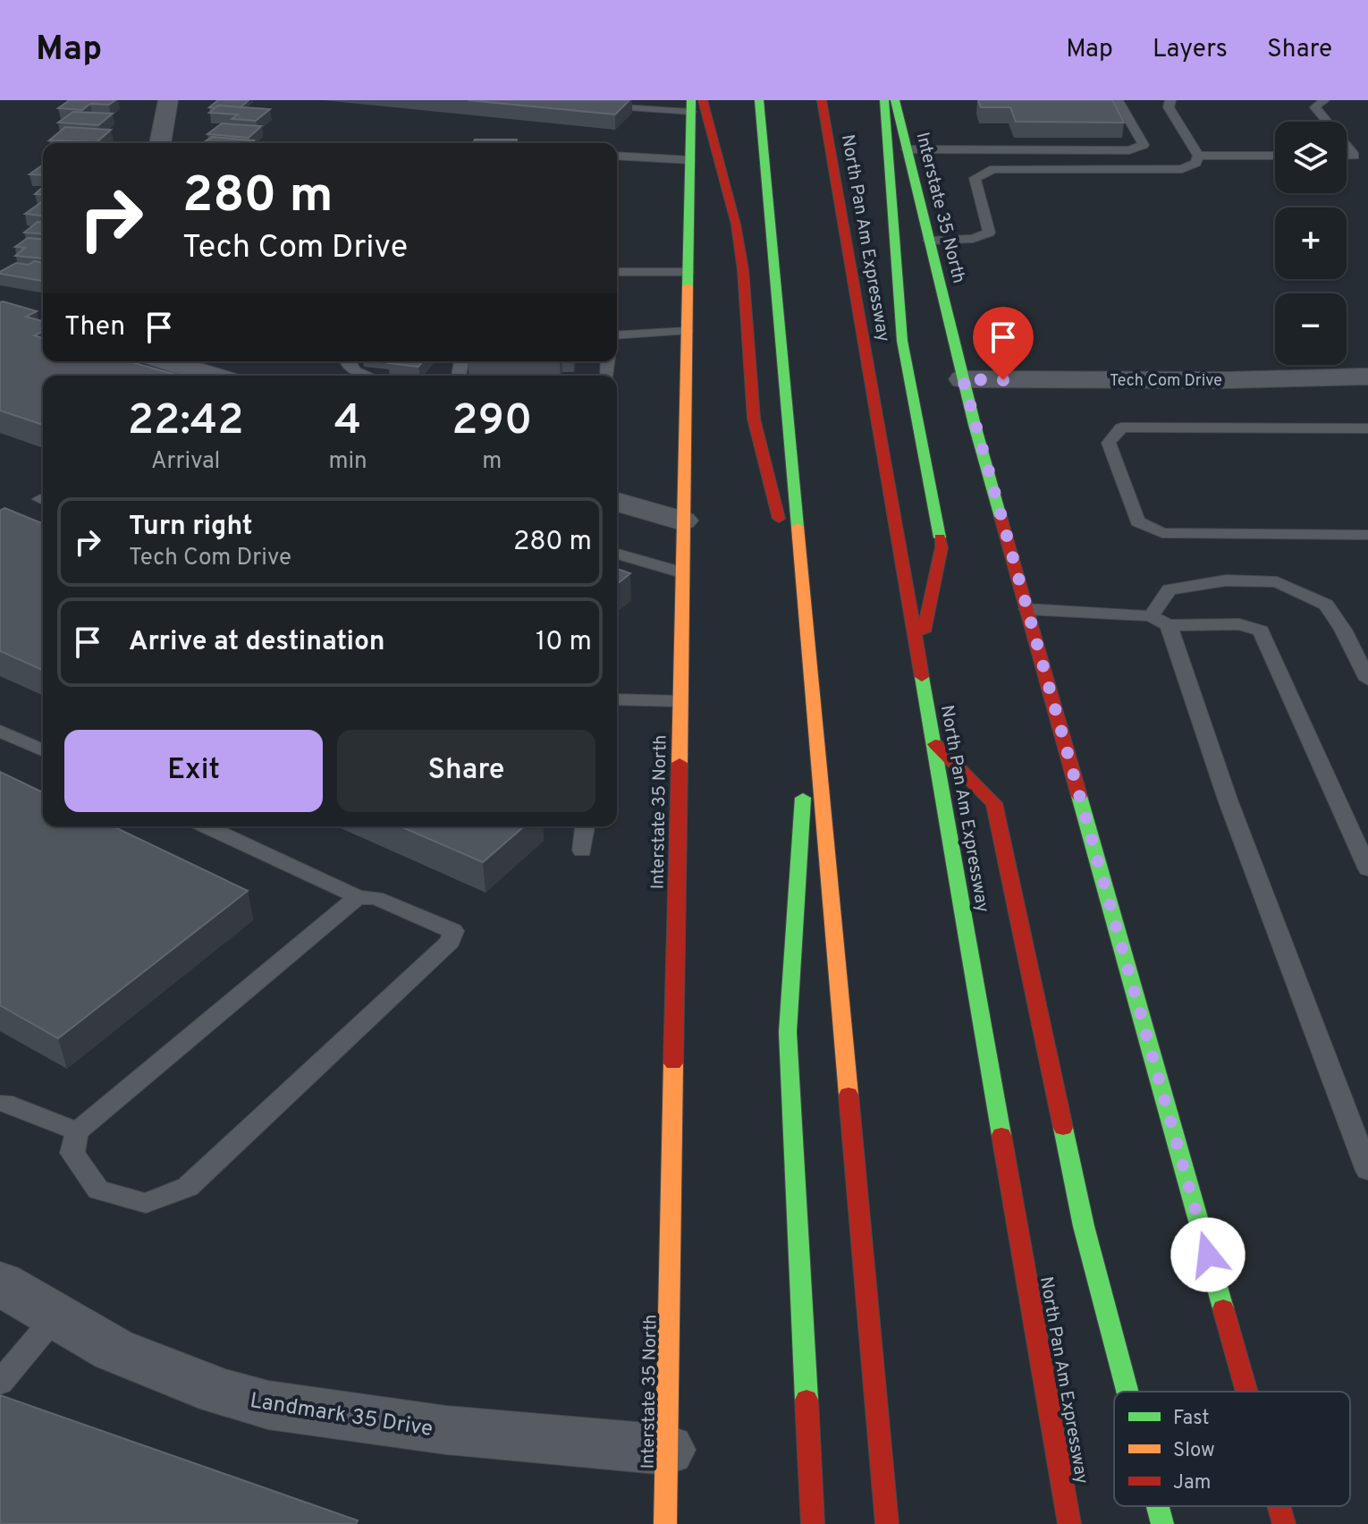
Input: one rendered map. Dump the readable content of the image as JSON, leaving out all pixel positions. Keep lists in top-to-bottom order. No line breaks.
{"streets":{"main road":["Interstate 35 North","North Pan Am Expressway"],"street":["Tech Com Drive","Landmark 35 Drive"]},"crossings":[["Interstate 35 North","Tech Com Drive"],["Interstate 35 North","Landmark 35 Drive"]],"legend":["Fast","Slow","Jam"],"page":{"header":"Map","nav":["Map","Layers","Share"],"map_buttons":["+","−"],"turn":["280 m","Tech Com Drive"],"then":"Then","eta":["22:42","Arrival","4","min","290","m"],"list":[{"name":"Turn right","note":"Tech Com Drive","value":"280 m"},{"name":"Arrive at destination","value":"10 m"}],"buttons":["Exit","Share"]}}
